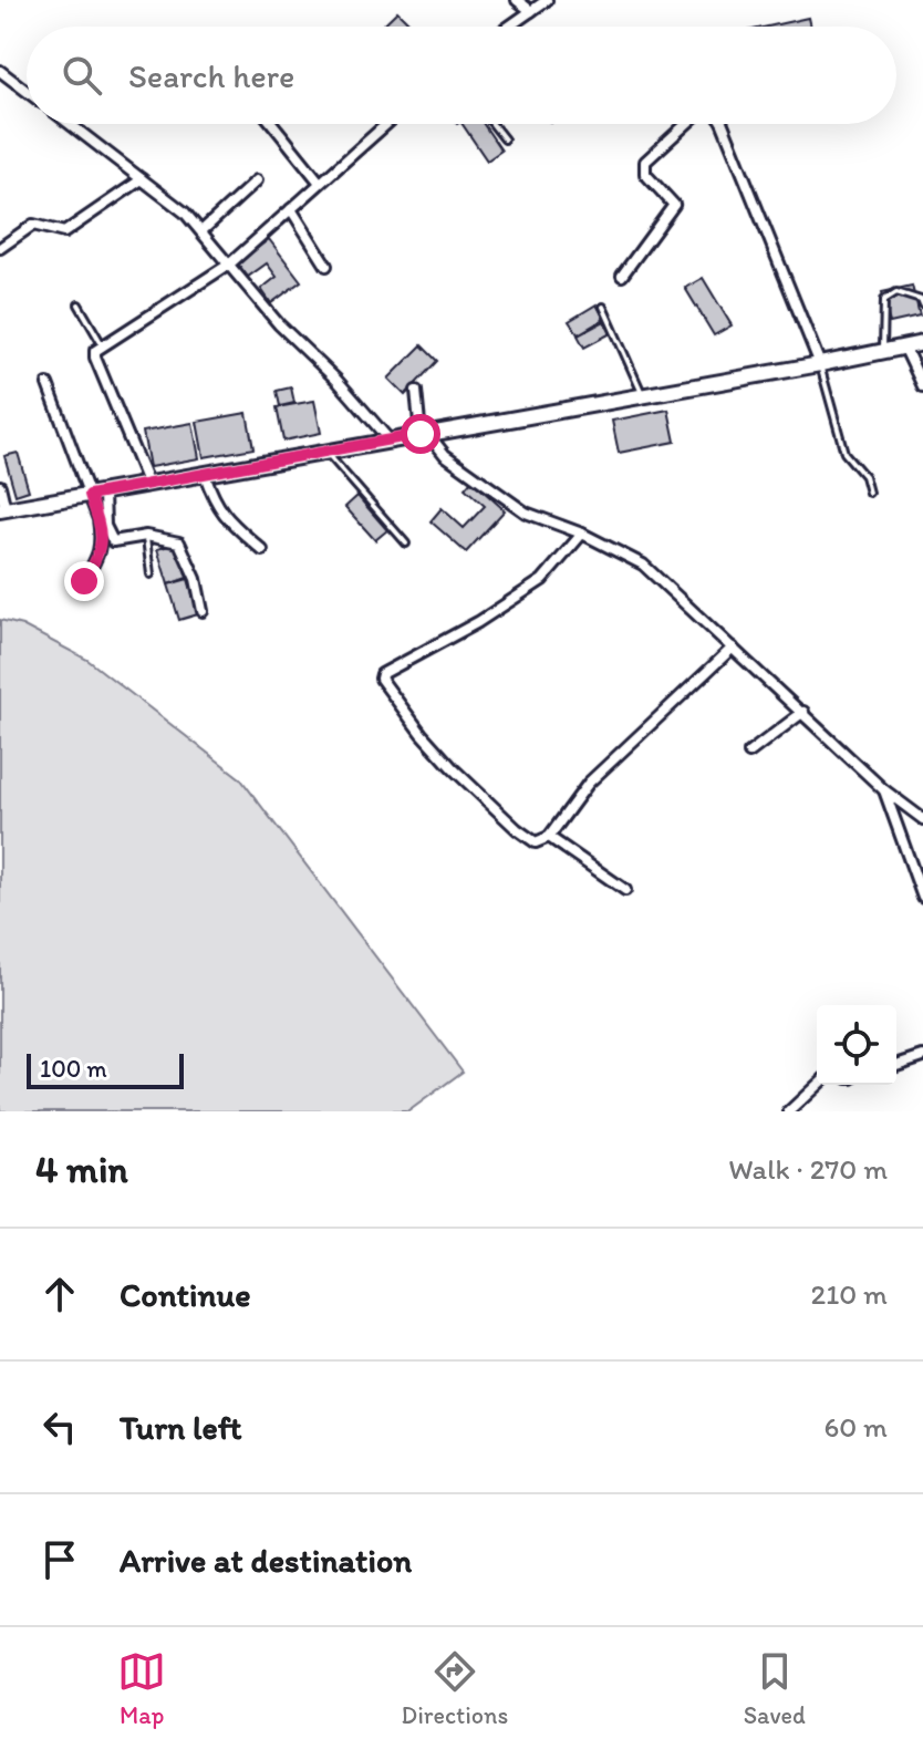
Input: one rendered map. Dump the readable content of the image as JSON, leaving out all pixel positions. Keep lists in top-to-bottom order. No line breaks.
{"scale_bar":"100 m","page":{"search":"Search here","scale":"100 m","heading":["4 min","Walk · 270 m"],"list":[["Continue","210 m"],["Turn left","60 m"],"Arrive at destination"],"nav":["Map","Directions","Saved"]}}
